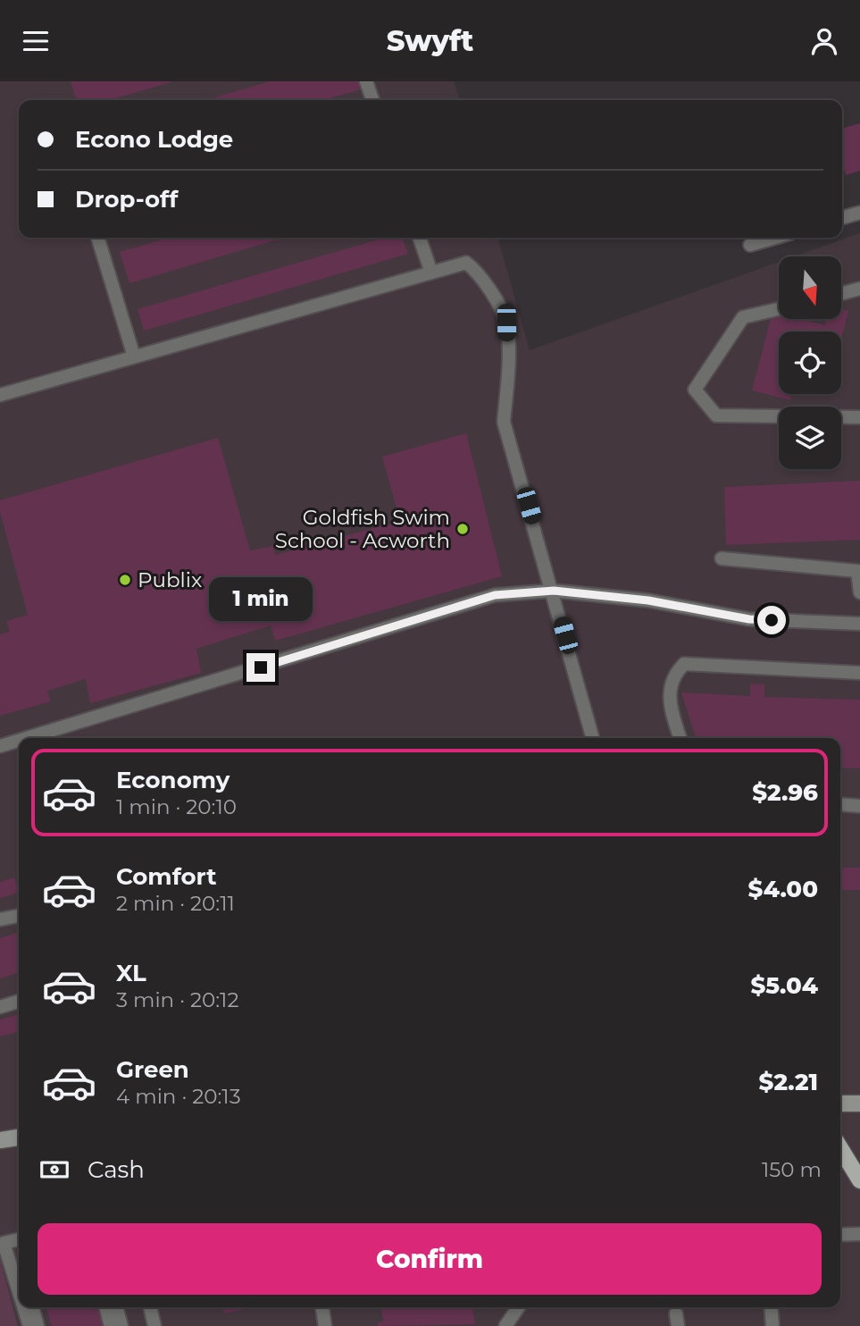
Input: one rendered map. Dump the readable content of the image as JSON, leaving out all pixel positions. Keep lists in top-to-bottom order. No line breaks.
{"places":["Goldfish Swim School - Acworth","Publix"],"north":"bottom","page":{"header":"Swyft","banner":["Econo Lodge","Drop-off"],"bubble":"1 min","list":[{"name":"Economy","note":"1 min · 20:10","value":"$2.96"},{"name":"Comfort","note":"2 min · 20:11","value":"$4.00"},{"name":"XL","note":"3 min · 20:12","value":"$5.04"},{"name":"Green","note":"4 min · 20:13","value":"$2.21"}],"pay":["Cash","150 m"],"buttons":"Confirm"}}
